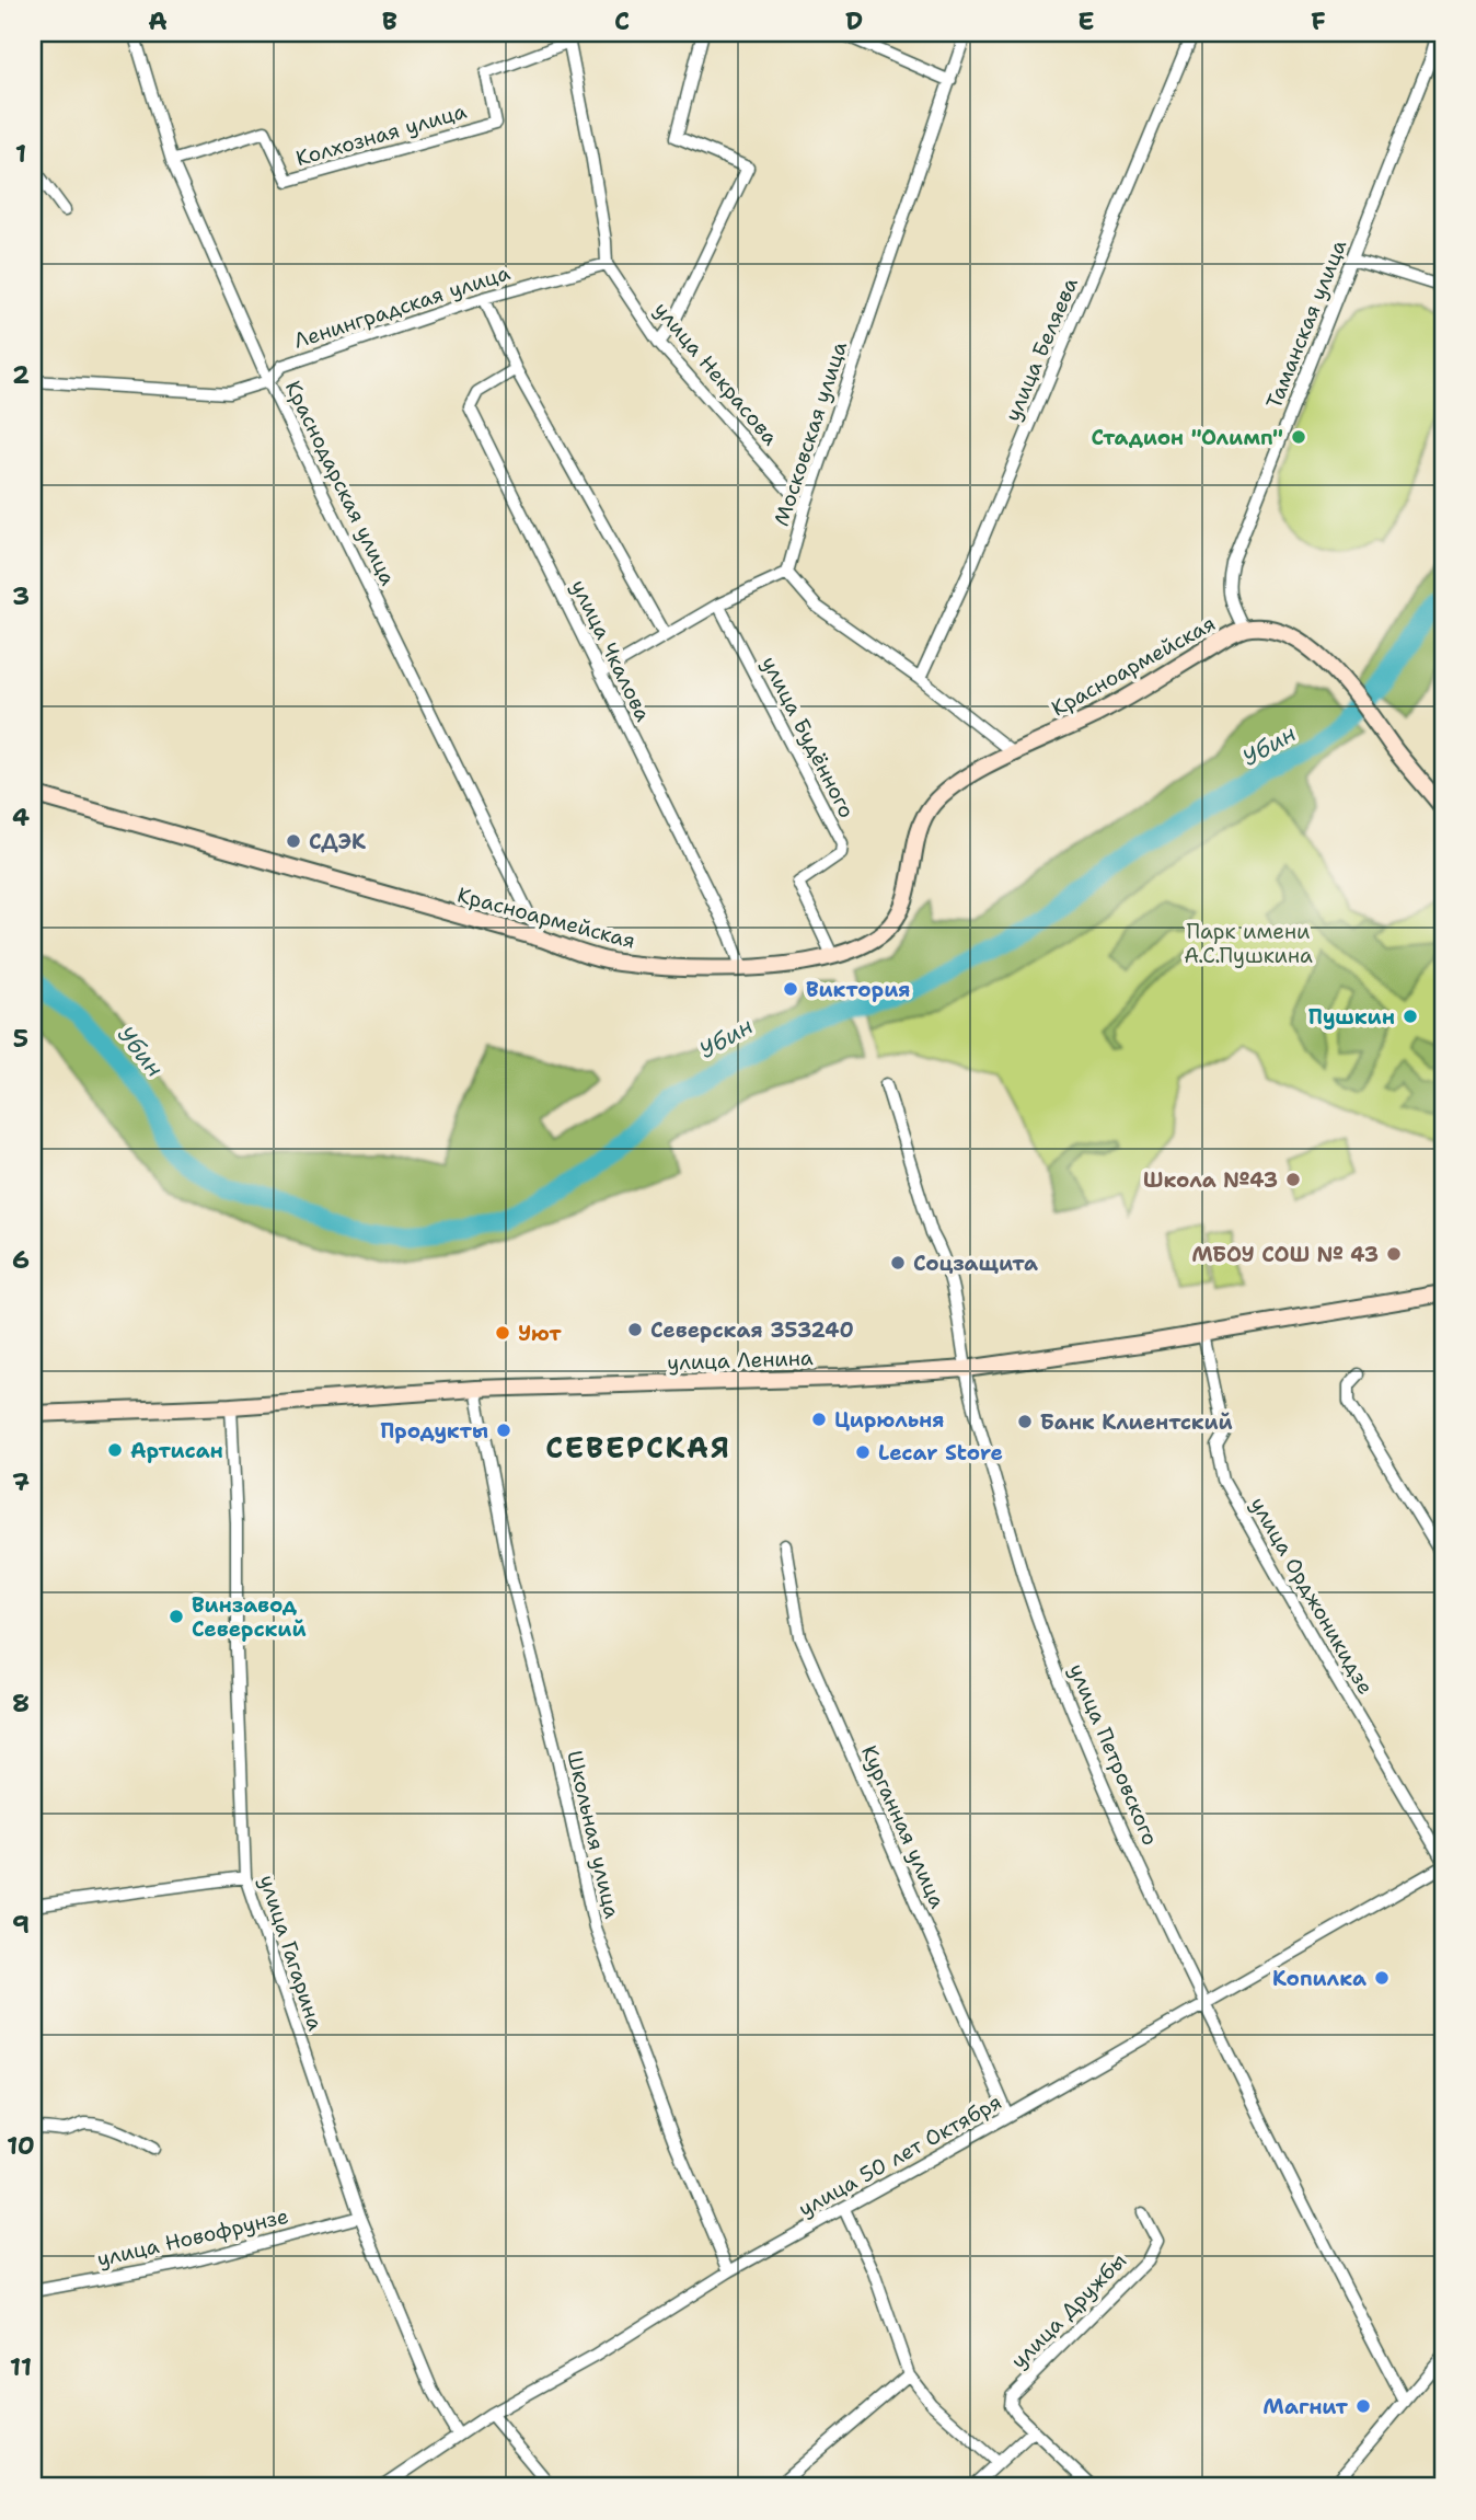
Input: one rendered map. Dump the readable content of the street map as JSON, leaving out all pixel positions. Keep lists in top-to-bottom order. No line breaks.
{"streets":{"street":["Колхозная улица","Ленинградская улица","Таманская улица","улица Беляева","улица Некрасова","Московская улица","Краснодарская улица","улица Чкалова","Красноармейская","улица Будённого","улица Ленина","улица Орджоникидзе","улица Петровского","Курганная улица","Школьная улица","улица Гагарина","улица 50 лет Октября","улица Новофрунзе","улица Дружбы"]},"crossings":[["Колхозная улица","улица Некрасова"],["Колхозная улица","Краснодарская улица"],["Ленинградская улица","улица Некрасова"],["Ленинградская улица","Краснодарская улица"],["Таманская улица","Красноармейская"],["улица Некрасова","Московская улица"],["Краснодарская улица","Красноармейская"],["улица Чкалова","Красноармейская"],["Красноармейская","улица Будённого"],["улица Ленина","улица Орджоникидзе"],["улица Ленина","улица Петровского"],["улица Ленина","Школьная улица"],["улица Ленина","улица Гагарина"],["улица Петровского","улица 50 лет Октября"],["Курганная улица","улица 50 лет Октября"],["Школьная улица","улица 50 лет Октября"],["улица Гагарина","улица 50 лет Октября"],["улица Гагарина","улица Новофрунзе"]],"districts":["СЕВЕРСКАЯ"],"water":["Убин"],"parks":["Парк имени А.С.Пушкина"],"places":["Стадион \"Олимп\"","СДЭК","Виктория","Пушкин","Школа №43","МБОУ СОШ № 43","Соцзащита","Северская 353240","Уют","Цирюльня","Банк Клиентский","Продукты","Артисан","Lecar Store","Винзавод Северский","Копилка","Магнит"],"grid":{"columns":["A","B","C","D","E","F"],"rows":["1","2","3","4","5","6","7","8","9","10","11"]}}
